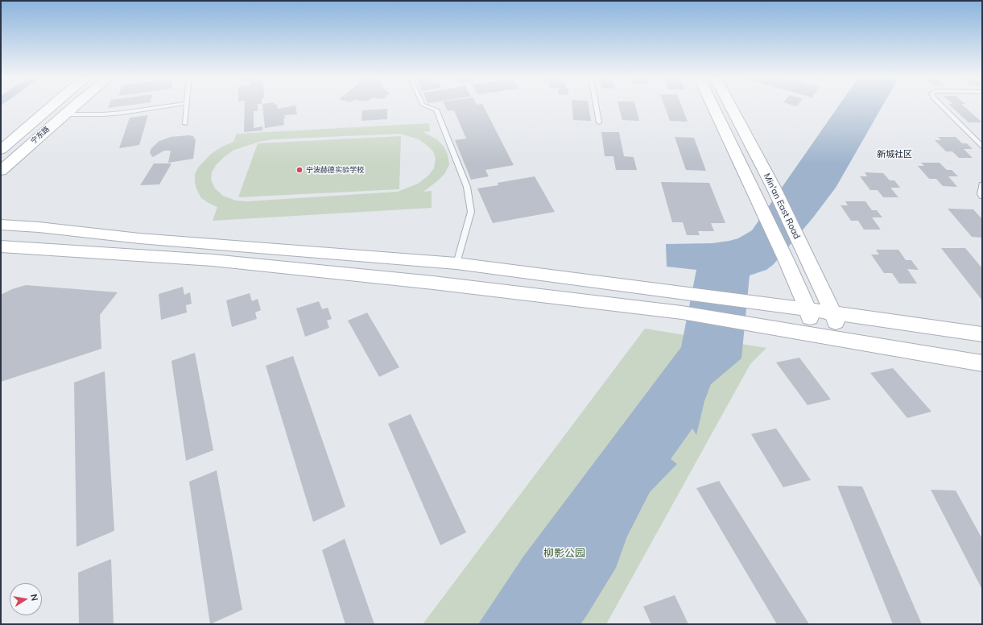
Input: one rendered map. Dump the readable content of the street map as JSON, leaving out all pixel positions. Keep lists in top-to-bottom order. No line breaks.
{"streets":{"main road":["宁东路","Min'an East Road"]},"districts":["新城社区"],"parks":["柳影公园"],"places":["宁波赫德实验学校"],"north":"right"}
